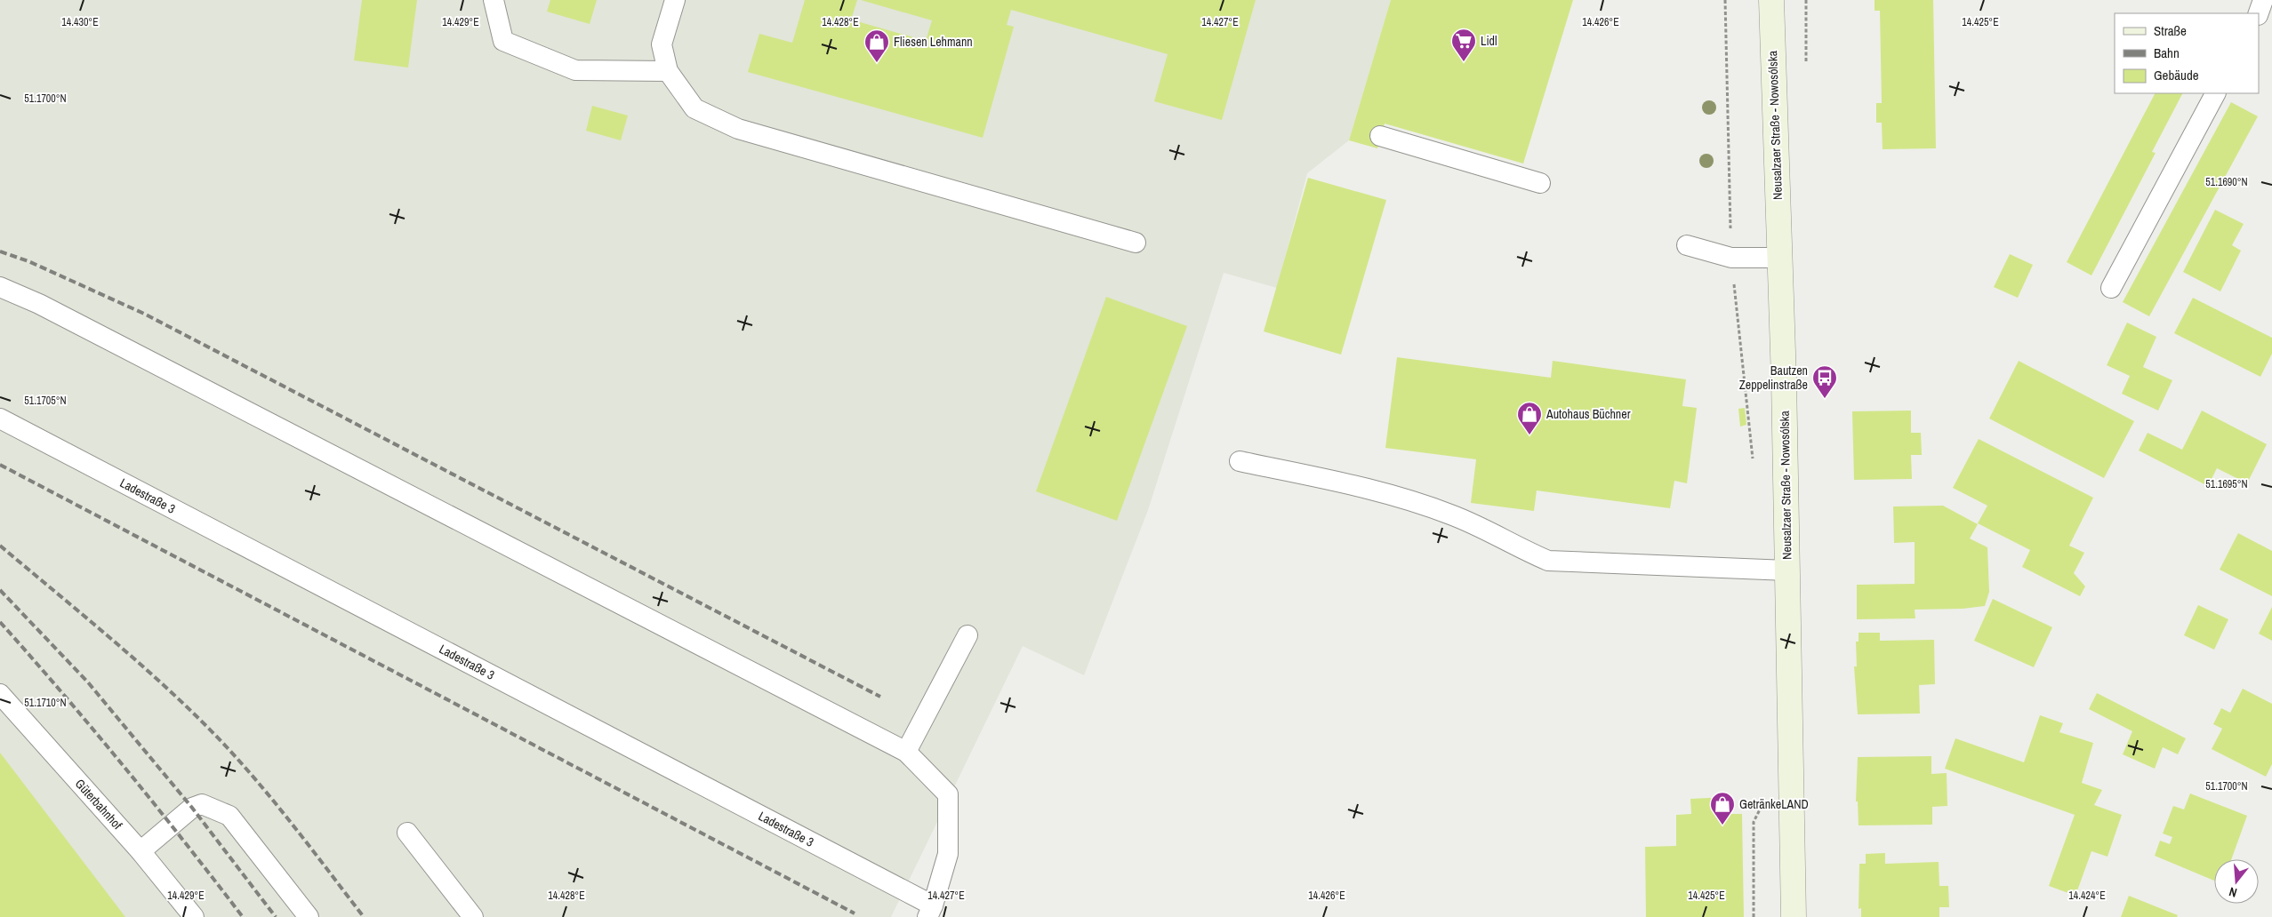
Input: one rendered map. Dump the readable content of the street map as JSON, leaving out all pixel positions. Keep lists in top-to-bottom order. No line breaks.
{"streets":{"main road":["Neusalzaer Straße - Nowosólska"],"lane":["Ladestraße 3","Güterbahnhof"]},"places":{"supermarket":["Lidl"],"shop":["Fliesen Lehmann","Autohaus Büchner","GetränkeLAND"],"bus stop":["Bautzen Zeppelinstraße"]},"legend":["Straße","Bahn","Gebäude"],"north":"bottom","coordinates":["14.430°E","14.429°E","14.428°E","14.427°E","14.426°E","14.425°E","51.1700°N","51.1690°N","51.1705°N","51.1695°N","51.1710°N","14.424°E"]}
